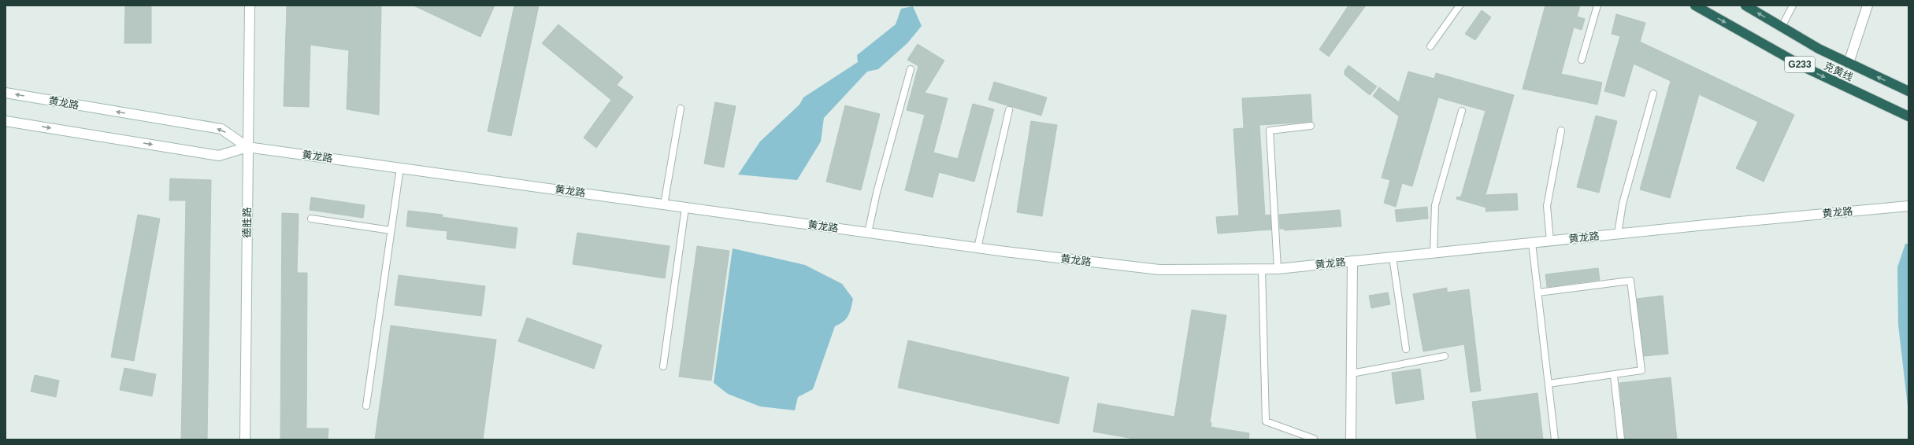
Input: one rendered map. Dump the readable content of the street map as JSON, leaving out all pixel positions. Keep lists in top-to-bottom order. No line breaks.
{"streets":{"highway":["G233","克黄线"],"main road":["黄龙路","德胜路"]},"crossings":[["黄龙路","德胜路"]]}
